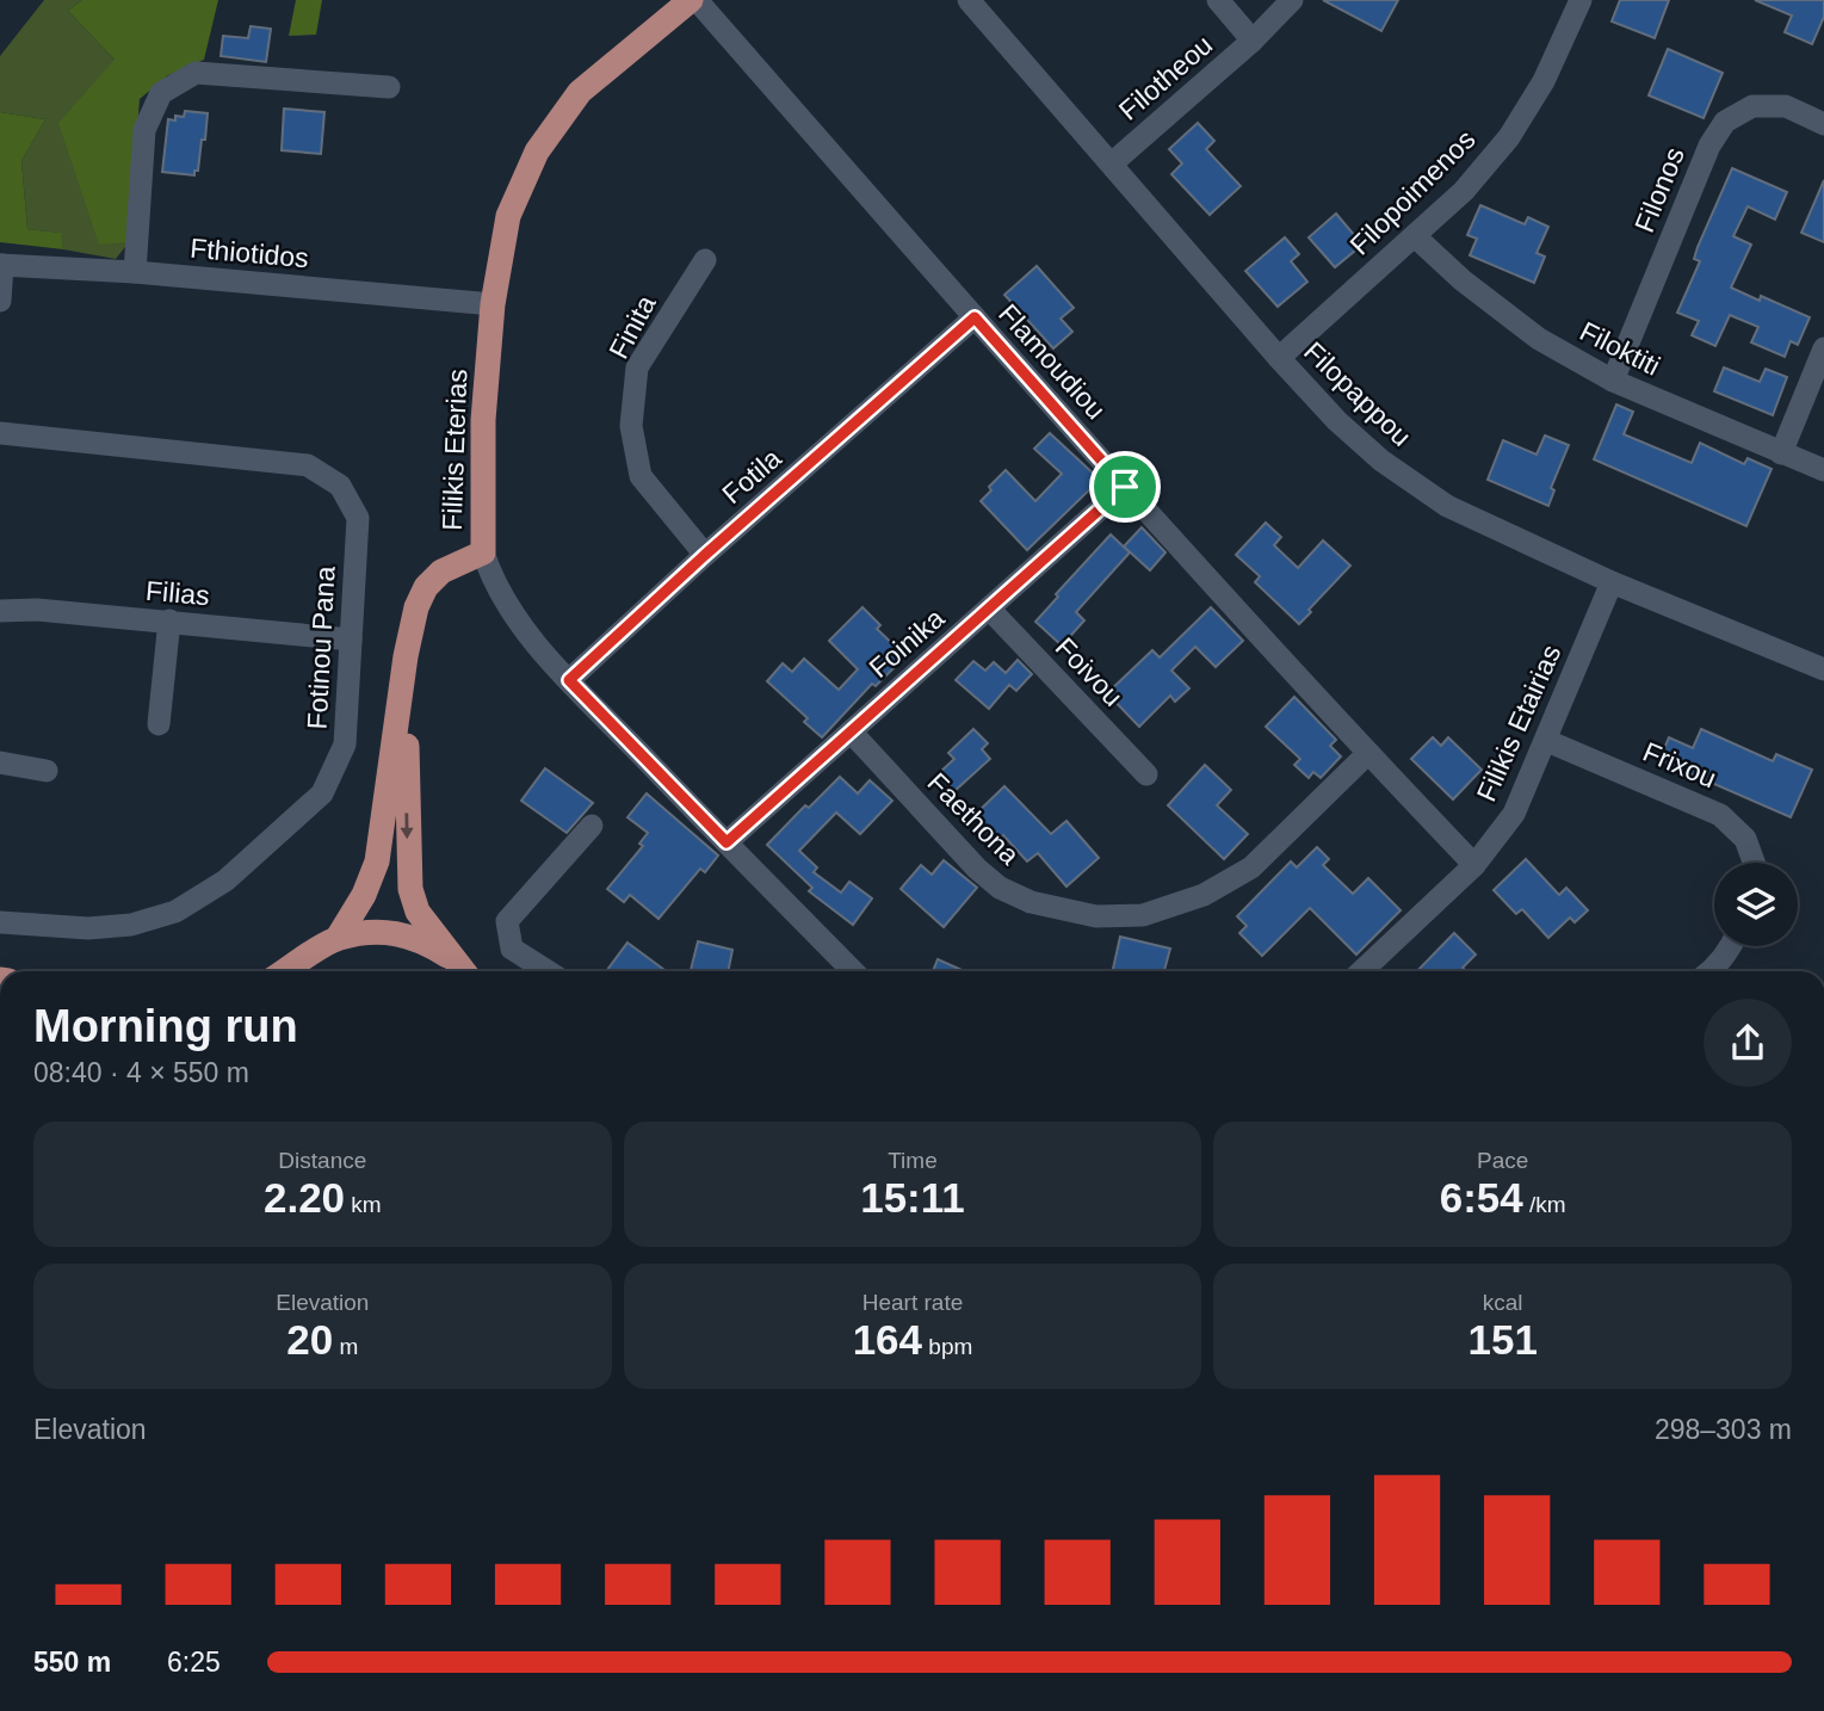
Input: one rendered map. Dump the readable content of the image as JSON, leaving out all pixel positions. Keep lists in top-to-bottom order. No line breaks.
{"streets":{"main road":["Filikis Eterias"],"street":["Filotheou","Filonos","Filopoimenos","Fthiotidos","Finita","Filoktiti","Flamoudiou","Filopappou","Fotila","Filias","Foinika","Fotinou Pana","Foivou","Filikis Etairias","Frixou","Faethona"]},"crossings":[["Filotheou","Filopappou"],["Filonos","Filoktiti"],["Filopoimenos","Filoktiti"],["Filopoimenos","Filopappou"],["Fthiotidos","Filikis Eterias"],["Finita","Fotila"],["Flamoudiou","Filikis Eterias"],["Flamoudiou","Fotila"],["Flamoudiou","Foinika"],["Flamoudiou","Filikis Etairias"],["Flamoudiou","Faethona"],["Filopappou","Filikis Etairias"],["Filikis Eterias","Fotila"],["Filikis Eterias","Foinika"],["Filias","Fotinou Pana"],["Foinika","Foivou"],["Foinika","Faethona"],["Filikis Etairias","Frixou"]],"page":{"heading":["Morning run","08:40 · 4 × 550 m"],"stats":[["Distance","2.20 km"],["Time","15:11"],["Pace","6:54 /km"],["Elevation","20 m"],["Heart rate","164 bpm"],["kcal","151"]],"chart":["Elevation","298–303 m"],"list":[{"name":"550 m","note":"6:25"}]}}
